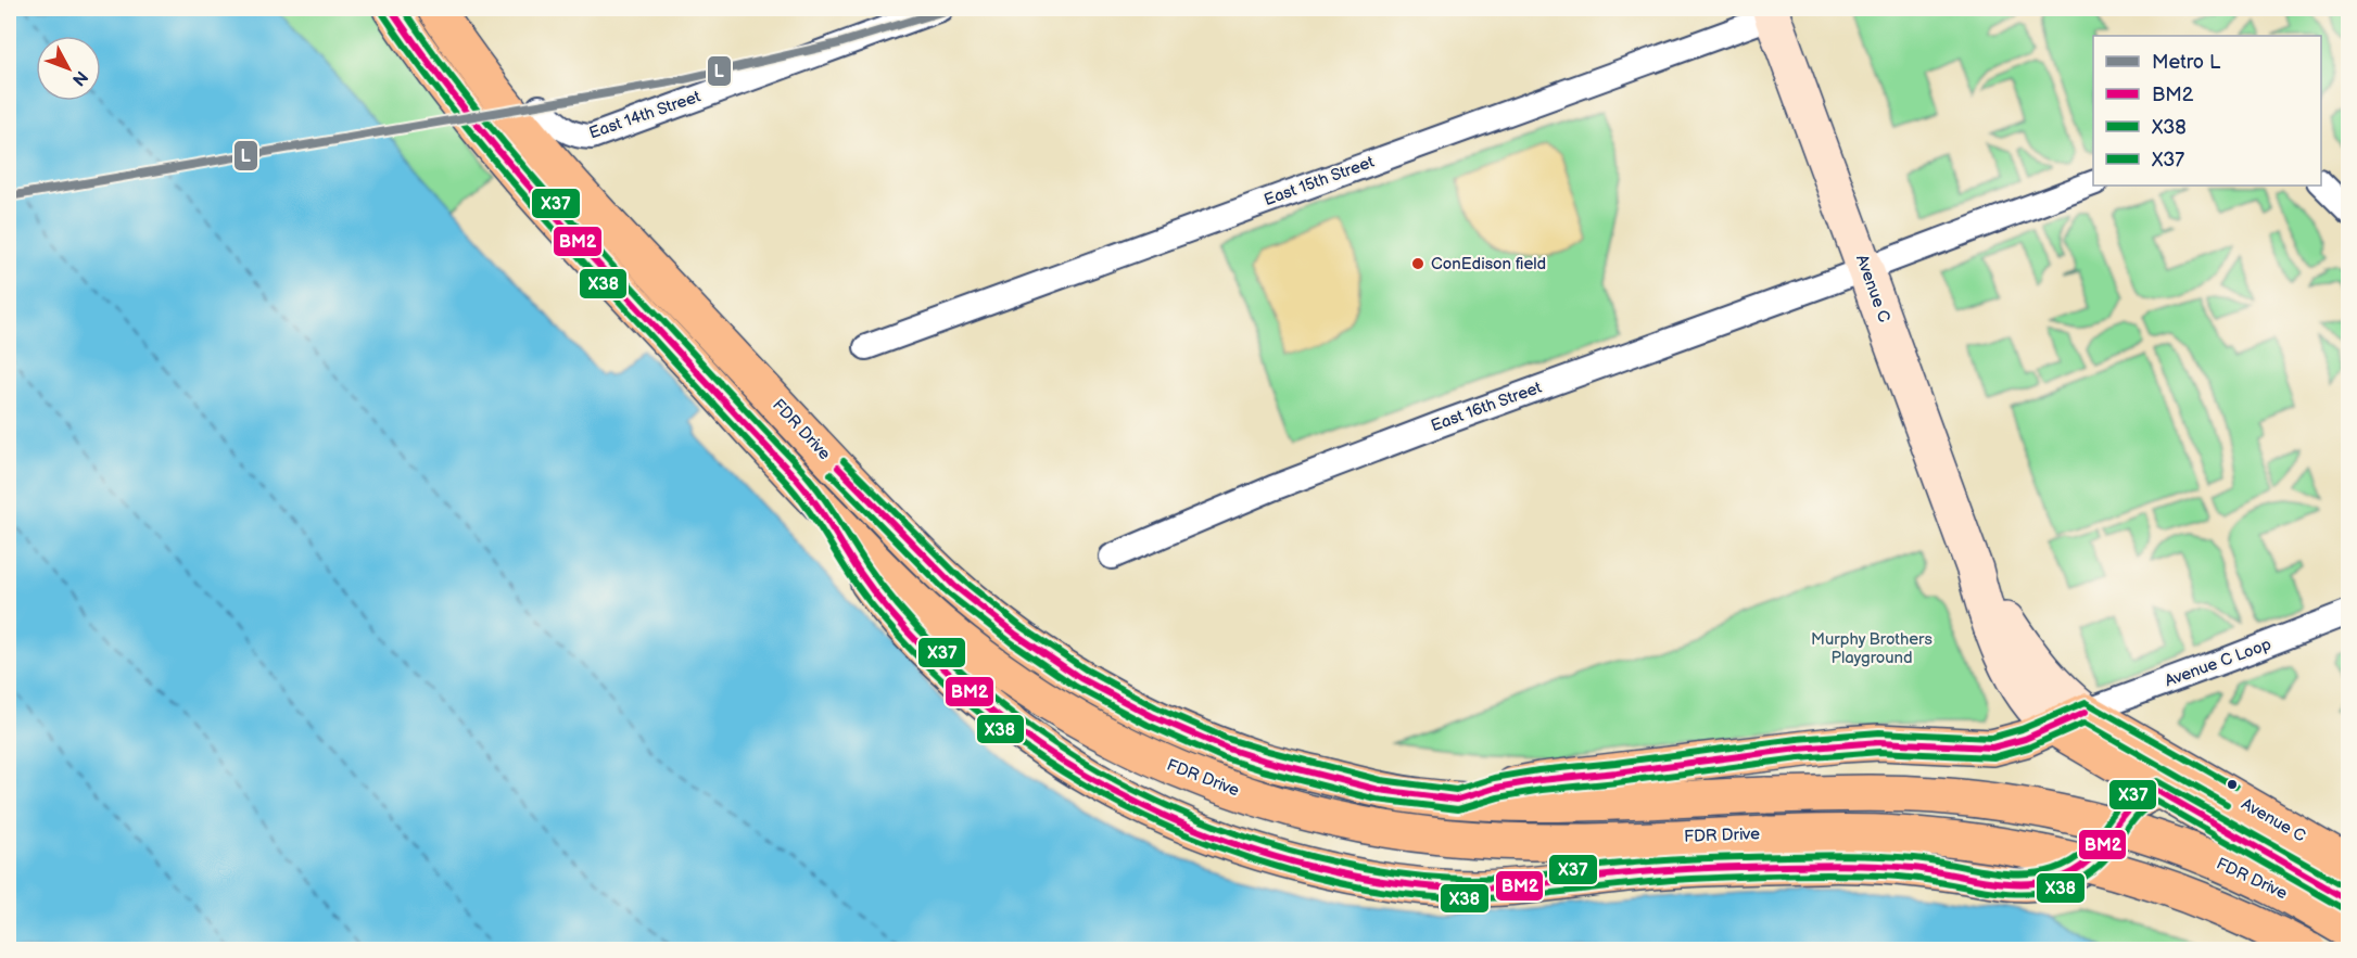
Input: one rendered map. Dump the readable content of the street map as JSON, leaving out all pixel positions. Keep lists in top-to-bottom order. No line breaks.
{"streets":{"main road":["Avenue C","FDR Drive"],"street":["East 14th Street","East 15th Street","East 16th Street","Avenue C Loop"]},"crossings":[["East 15th Street","Avenue C"],["Avenue C","East 16th Street"],["Avenue C","Avenue C Loop"]],"parks":["Murphy Brothers Playground"],"places":["ConEdison field"],"lines":["metro line L","transit line BM2","transit line X37","transit line X38"],"legend":["Metro L","BM2","X38","X37"],"north":"bottom right"}
